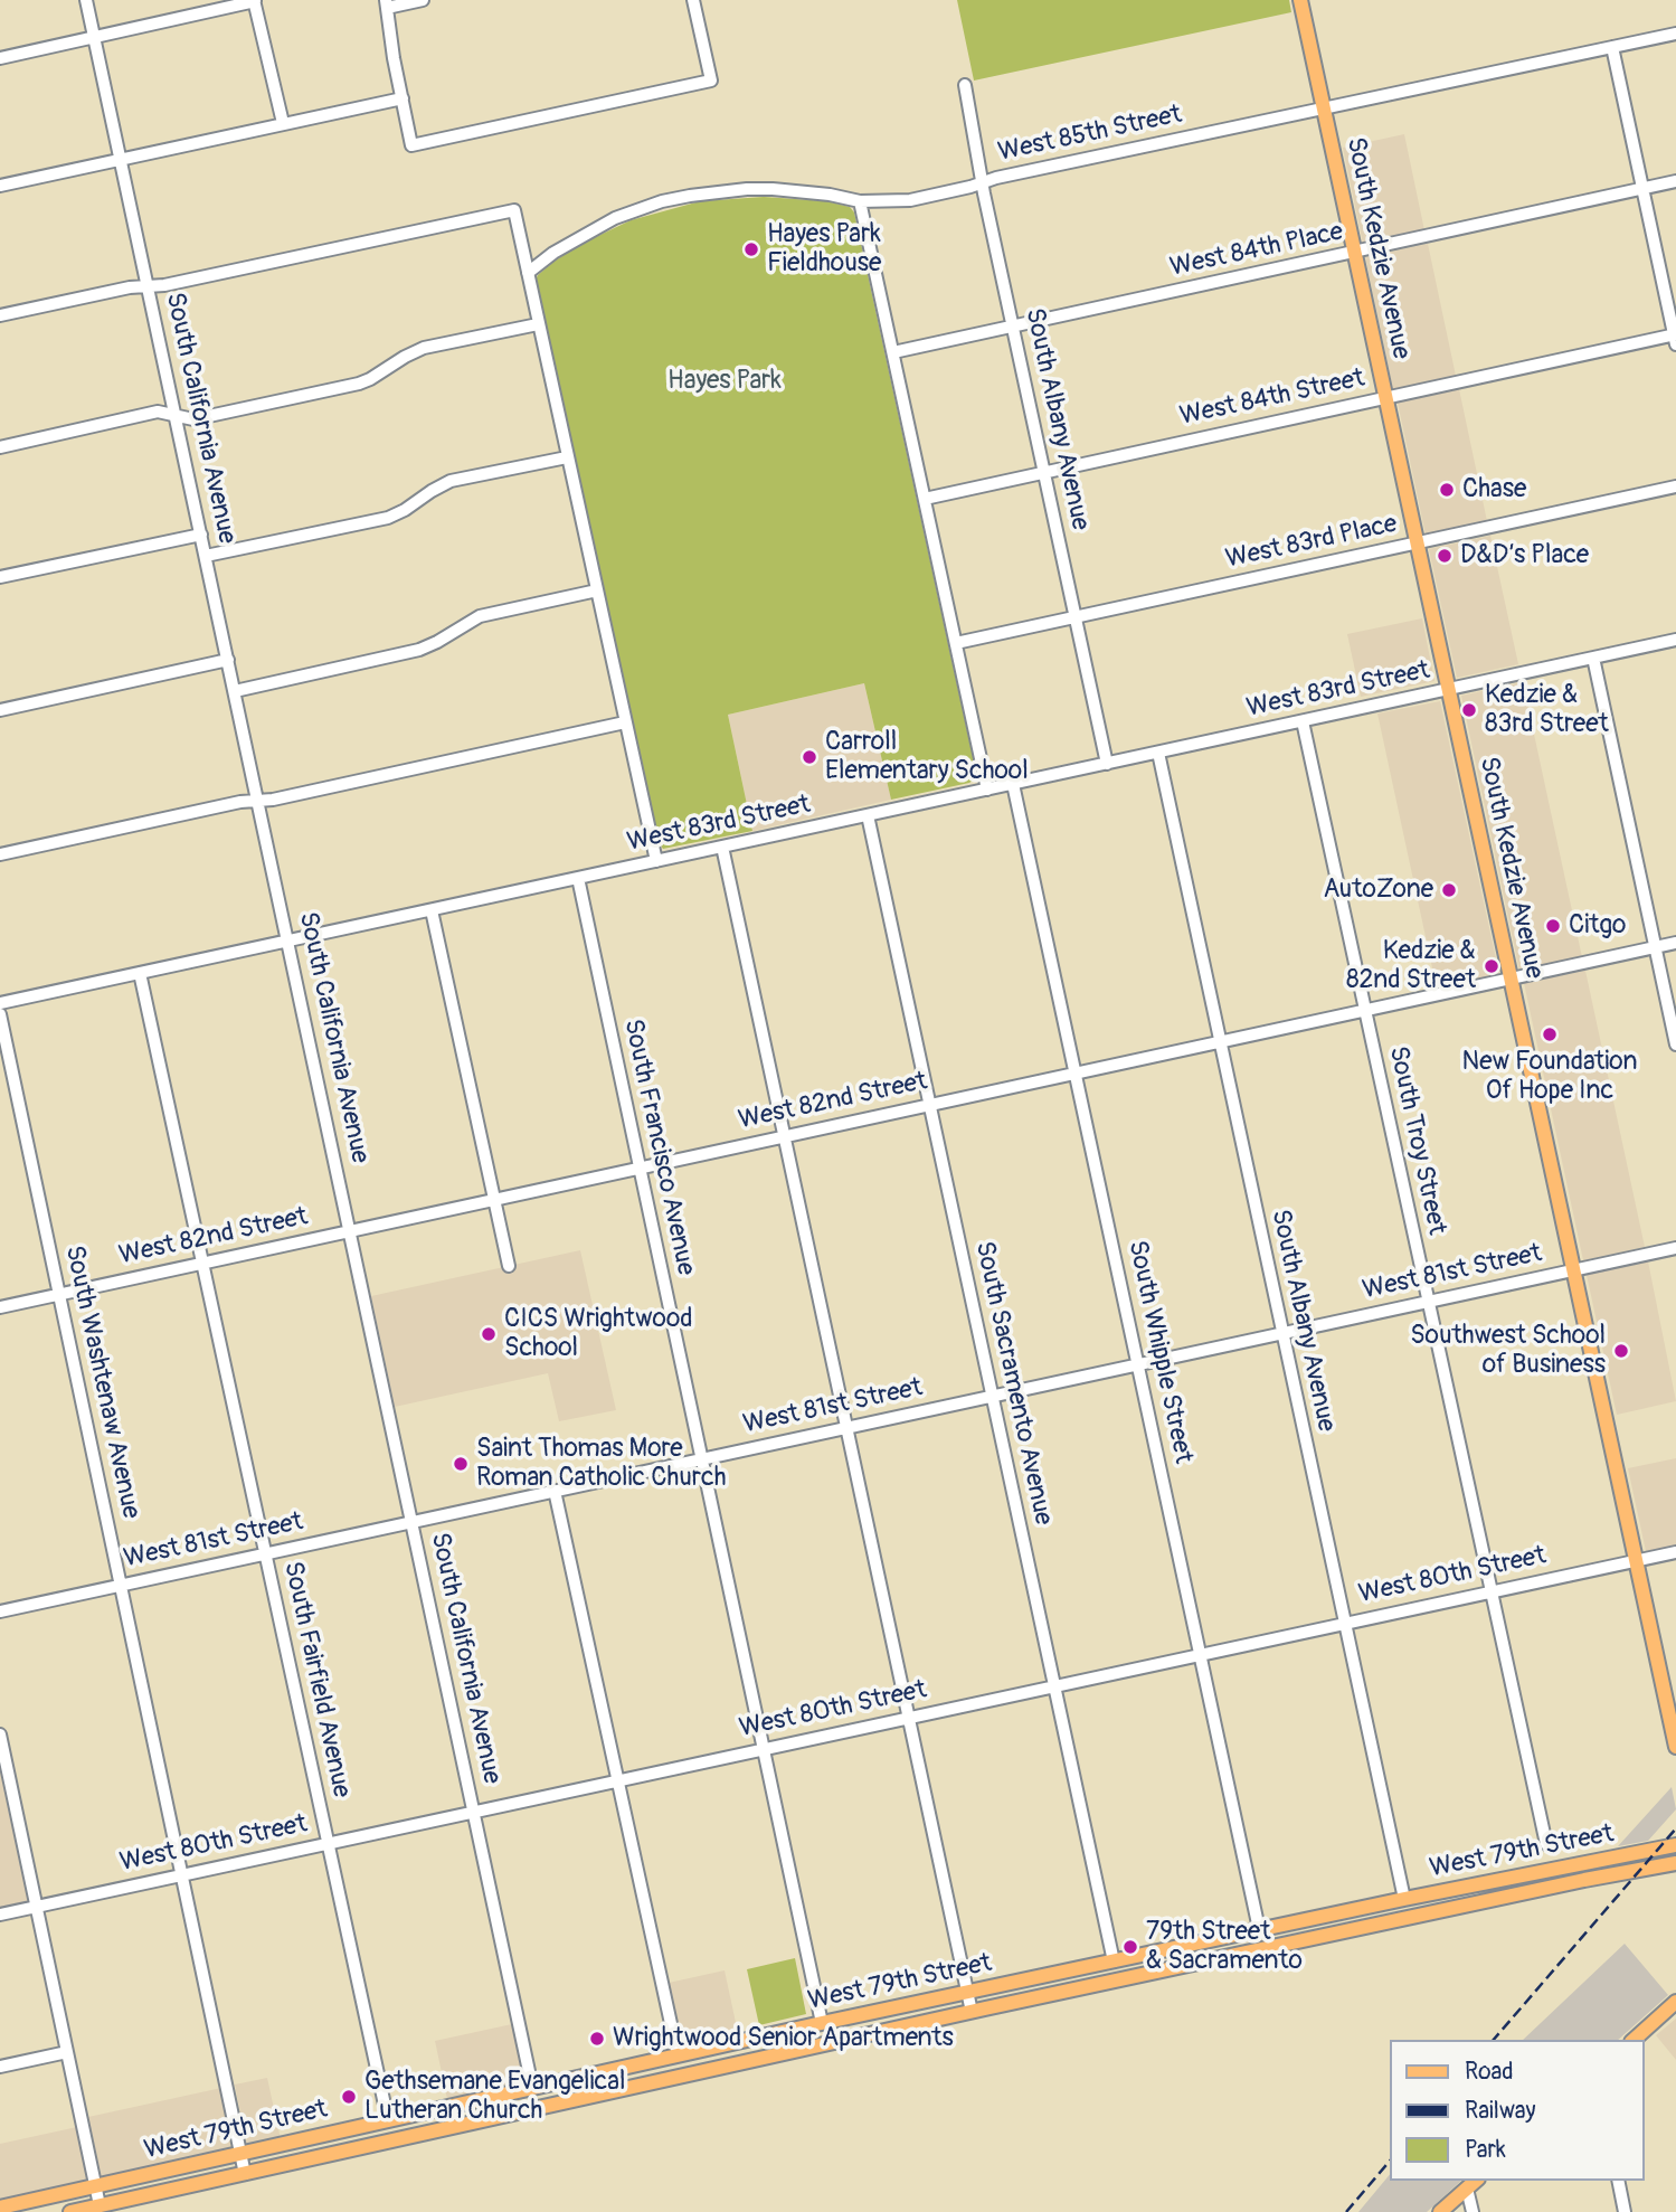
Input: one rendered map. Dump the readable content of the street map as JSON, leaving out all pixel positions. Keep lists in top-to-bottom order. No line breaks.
{"streets":{"main road":["South Kedzie Avenue","West 79th Street"],"street":["West 85th Street","West 84th Place","West 84th Street","South California Avenue","South Albany Avenue","West 83rd Place","West 83rd Street","West 82nd Street","South Troy Street","South Francisco Avenue","West 81st Street","South Whipple Street","South Washtenaw Avenue","South Sacramento Avenue","West 80th Street","South Fairfield Avenue"]},"crossings":[["West 85th Street","South Kedzie Avenue"],["West 85th Street","South Albany Avenue"],["South Kedzie Avenue","West 84th Place"],["South Kedzie Avenue","West 84th Street"],["South Kedzie Avenue","West 83rd Place"],["South Kedzie Avenue","West 83rd Street"],["South Kedzie Avenue","West 82nd Street"],["South Kedzie Avenue","West 81st Street"],["South Kedzie Avenue","West 80th Street"],["West 84th Place","South Albany Avenue"],["West 84th Street","South Albany Avenue"],["South California Avenue","West 83rd Street"],["South California Avenue","West 82nd Street"],["South California Avenue","West 81st Street"],["South California Avenue","West 80th Street"],["South California Avenue","West 79th Street"],["South Albany Avenue","West 83rd Place"],["South Albany Avenue","West 83rd Street"],["South Albany Avenue","West 82nd Street"],["South Albany Avenue","West 81st Street"],["South Albany Avenue","West 80th Street"],["South Albany Avenue","West 79th Street"],["West 83rd Street","South Troy Street"],["West 83rd Street","South Francisco Avenue"],["West 83rd Street","South Whipple Street"],["West 83rd Street","South Sacramento Avenue"],["West 83rd Street","South Fairfield Avenue"],["West 82nd Street","South Troy Street"],["West 82nd Street","South Francisco Avenue"],["West 82nd Street","South Whipple Street"],["West 82nd Street","South Washtenaw Avenue"],["West 82nd Street","South Sacramento Avenue"],["West 82nd Street","South Fairfield Avenue"],["South Troy Street","West 81st Street"],["South Troy Street","West 80th Street"],["South Francisco Avenue","West 81st Street"],["South Francisco Avenue","West 80th Street"],["South Francisco Avenue","West 79th Street"],["West 81st Street","South Whipple Street"],["West 81st Street","South Washtenaw Avenue"],["West 81st Street","South Sacramento Avenue"],["West 81st Street","South Fairfield Avenue"],["South Whipple Street","West 80th Street"],["South Whipple Street","West 79th Street"],["South Washtenaw Avenue","West 80th Street"],["South Washtenaw Avenue","West 79th Street"],["South Sacramento Avenue","West 80th Street"],["South Sacramento Avenue","West 79th Street"],["West 80th Street","South Fairfield Avenue"],["South Fairfield Avenue","West 79th Street"]],"parks":["Hayes Park"],"places":["Hayes Park Fieldhouse","Chase","D&D’s Place","Kedzie & 83rd Street","Carroll Elementary School","AutoZone","Citgo","Kedzie & 82nd Street","New Foundation Of Hope Inc","CICS Wrightwood School","Southwest School of Business","Saint Thomas More Roman Catholic Church","79th Street & Sacramento","Wrightwood Senior Apartments","Gethsemane Evangelical Lutheran Church"],"legend":["Road","Railway","Park"]}
